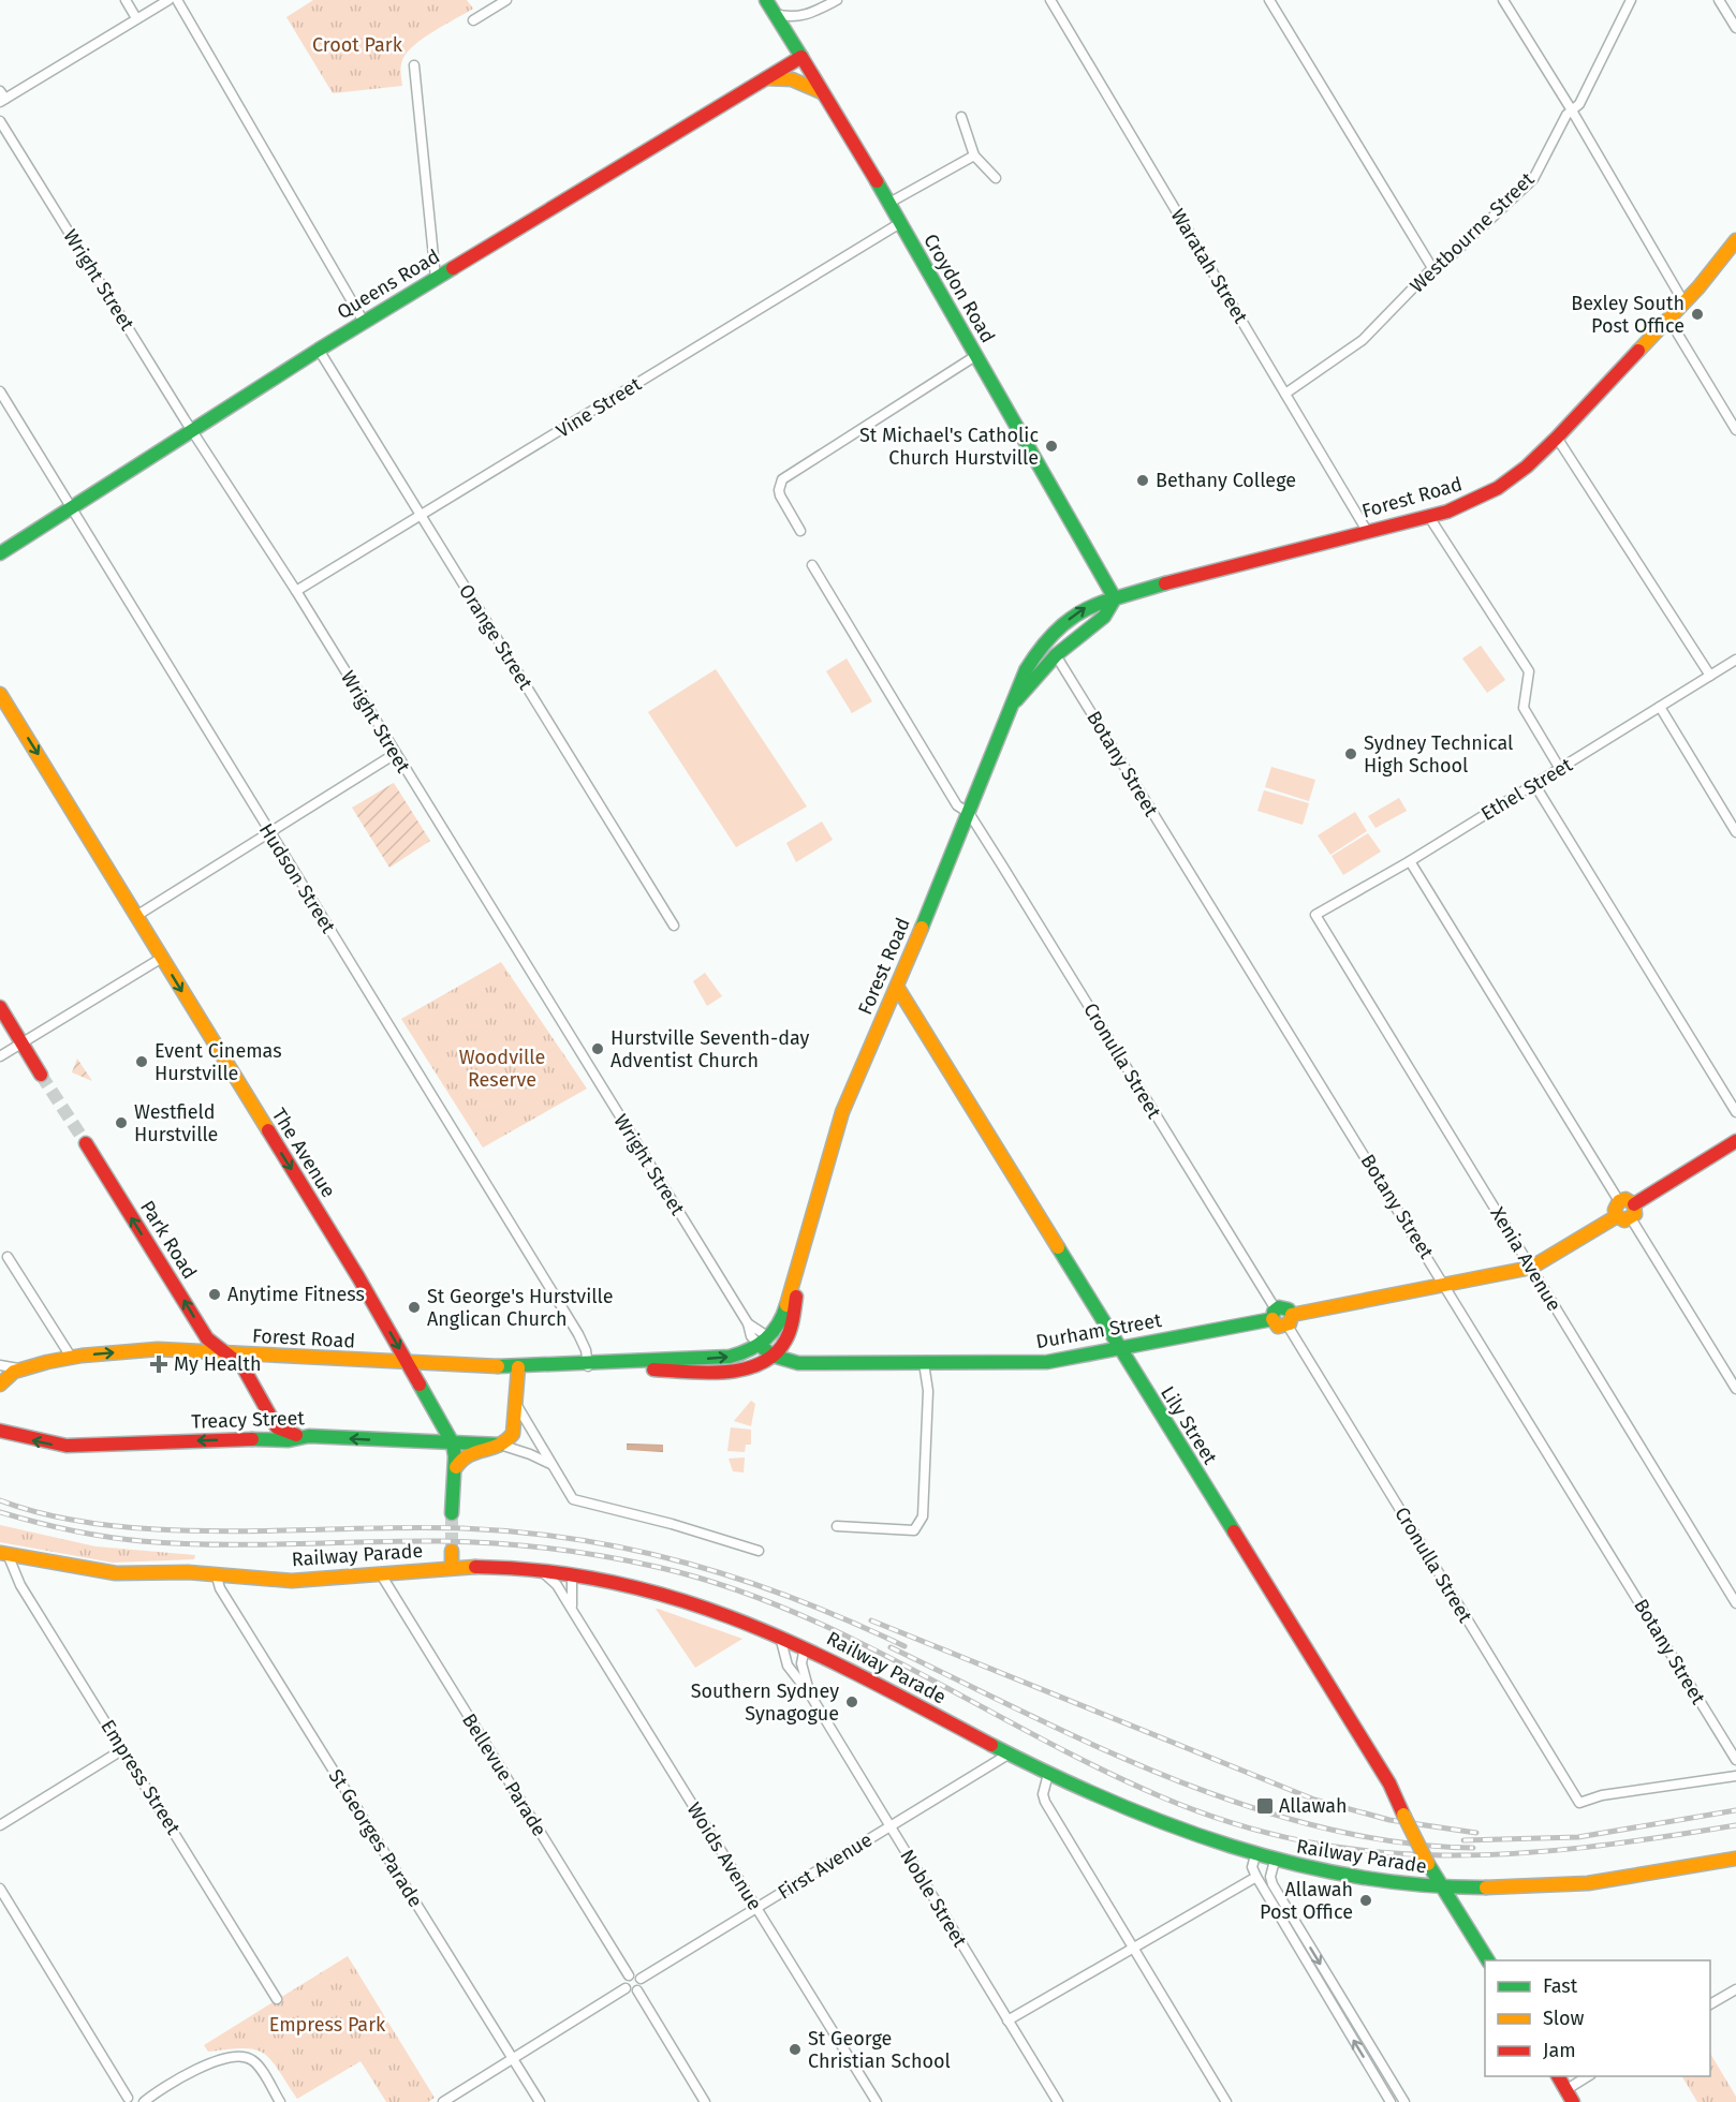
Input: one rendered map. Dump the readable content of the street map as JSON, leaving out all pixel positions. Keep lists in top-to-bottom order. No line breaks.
{"streets":{"main road":["Queens Road","Croydon Road","Forest Road","The Avenue","Park Road","Durham Street","Treacy Street","Lily Street","Railway Parade"],"street":["Westbourne Street","Waratah Street","Wright Street","Vine Street","Orange Street","Botany Street","Ethel Street","Hudson Street","Cronulla Street","Xenia Avenue","Bellevue Parade","Empress Street","St Georges Parade","Woids Avenue","First Avenue","Noble Street"]},"crossings":[["Westbourne Street","Waratah Street"],["Waratah Street","Forest Road"],["Wright Street","Queens Road"],["Wright Street","Vine Street"],["Wright Street","Forest Road"],["Queens Road","Croydon Road"],["Queens Road","Orange Street"],["Queens Road","Hudson Street"],["Croydon Road","Vine Street"],["Croydon Road","Forest Road"],["Vine Street","Orange Street"],["Forest Road","Botany Street"],["Forest Road","Hudson Street"],["Forest Road","Cronulla Street"],["Forest Road","The Avenue"],["Forest Road","Park Road"],["Forest Road","Durham Street"],["Forest Road","Lily Street"],["Ethel Street","Xenia Avenue"],["Cronulla Street","Durham Street"],["The Avenue","Treacy Street"],["Park Road","Treacy Street"],["Durham Street","Lily Street"],["Lily Street","Railway Parade"],["Railway Parade","Bellevue Parade"],["Railway Parade","Empress Street"],["Railway Parade","St Georges Parade"],["Railway Parade","Woids Avenue"],["Railway Parade","First Avenue"],["Railway Parade","Noble Street"],["Bellevue Parade","First Avenue"],["Woids Avenue","First Avenue"],["First Avenue","Noble Street"]],"one_way":["The Avenue","Park Road","Treacy Street"],"parks":["Croot Park","Woodville Reserve","Empress Park"],"places":{"other":["Bexley South Post Office","St Michael's Catholic Church Hurstville","Bethany College","Sydney Technical High School","Hurstville Seventh-day Adventist Church","Event Cinemas Hurstville","Westfield Hurstville","Anytime Fitness","St George's Hurstville Anglican Church","Southern Sydney Synagogue","Allawah Post Office","St George Christian School"],"health":["My Health"],"transit":["Allawah"]},"legend":["Fast","Slow","Jam"]}
